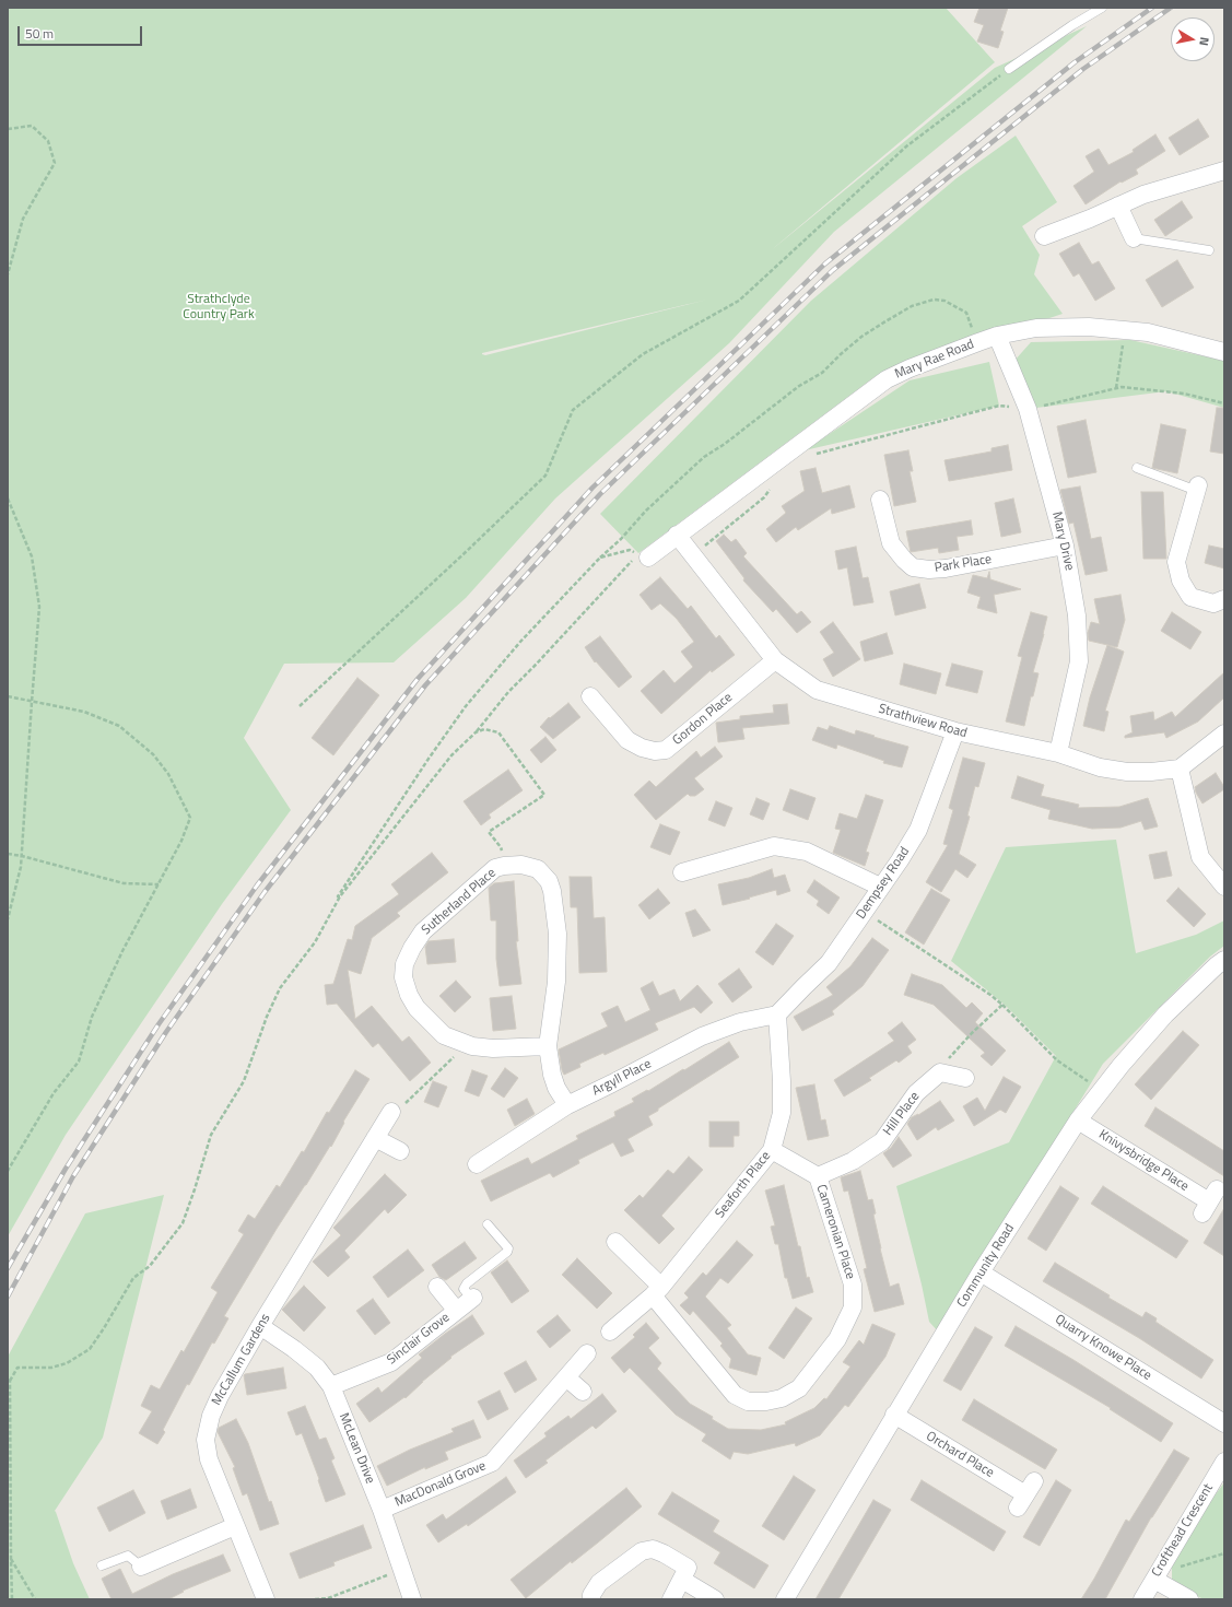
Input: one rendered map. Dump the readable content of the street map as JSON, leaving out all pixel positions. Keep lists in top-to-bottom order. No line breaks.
{"streets":{"street":["Mary Rae Road","Mary Drive","Park Place","Gordon Place","Strathview Road","Dempsey Road","Sutherland Place","Argyll Place","Hill Place","Knivysbridge Place","Seaforth Place","Cameronian Place","Community Road","Sinclair Grove","Quarry Knowe Place","McCallum Gardens","McLean Drive","Orchard Place","MacDonald Grove","Crofthead Crescent"]},"crossings":[["Mary Rae Road","Mary Drive"],["Mary Rae Road","Strathview Road"],["Mary Drive","Park Place"],["Mary Drive","Strathview Road"],["Gordon Place","Strathview Road"],["Strathview Road","Dempsey Road"],["Dempsey Road","Argyll Place"],["Dempsey Road","Seaforth Place"],["Sutherland Place","Argyll Place"],["Argyll Place","Seaforth Place"],["Hill Place","Cameronian Place"],["Knivysbridge Place","Community Road"],["Seaforth Place","Cameronian Place"],["Community Road","Quarry Knowe Place"],["Community Road","Orchard Place"],["Sinclair Grove","McLean Drive"],["McCallum Gardens","McLean Drive"],["McLean Drive","MacDonald Grove"]],"parks":["Strathclyde Country Park"],"scale_bar":"50 m","north":"right"}
